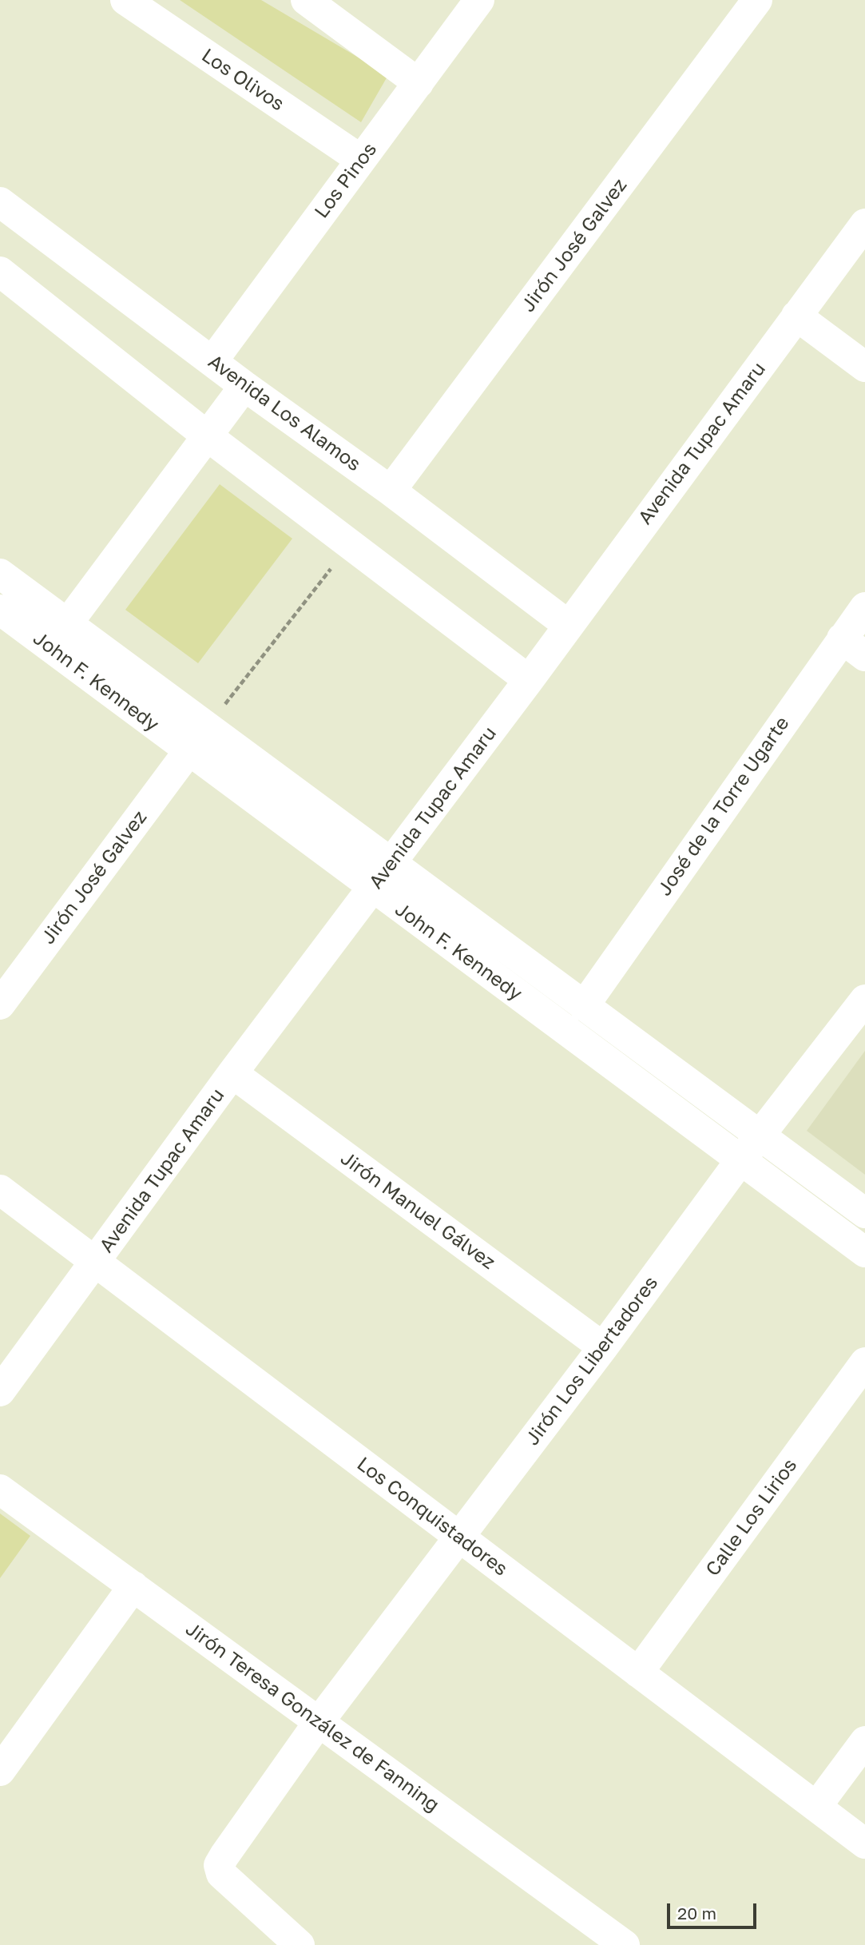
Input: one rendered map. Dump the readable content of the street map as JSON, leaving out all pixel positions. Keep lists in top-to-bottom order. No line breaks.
{"streets":{"street":["Los Olivos","Los Pinos","Jirón José Galvez","Avenida Los Alamos","Avenida Tupac Amaru","John F. Kennedy","José de la Torre Ugarte","Jirón Manuel Gálvez","Jirón Los Libertadores","Los Conquistadores","Calle Los Lirios","Jirón Teresa González de Fanning"]},"crossings":[["Los Olivos","Los Pinos"],["Los Pinos","Avenida Los Alamos"],["Jirón José Galvez","Avenida Los Alamos"],["Jirón José Galvez","John F. Kennedy"],["Avenida Los Alamos","Avenida Tupac Amaru"],["Avenida Tupac Amaru","John F. Kennedy"],["Avenida Tupac Amaru","Jirón Manuel Gálvez"],["Avenida Tupac Amaru","Los Conquistadores"],["John F. Kennedy","José de la Torre Ugarte"],["John F. Kennedy","Jirón Los Libertadores"],["Jirón Manuel Gálvez","Jirón Los Libertadores"],["Jirón Los Libertadores","Los Conquistadores"],["Jirón Los Libertadores","Jirón Teresa González de Fanning"],["Los Conquistadores","Calle Los Lirios"]],"scale_bar":"20 m"}
